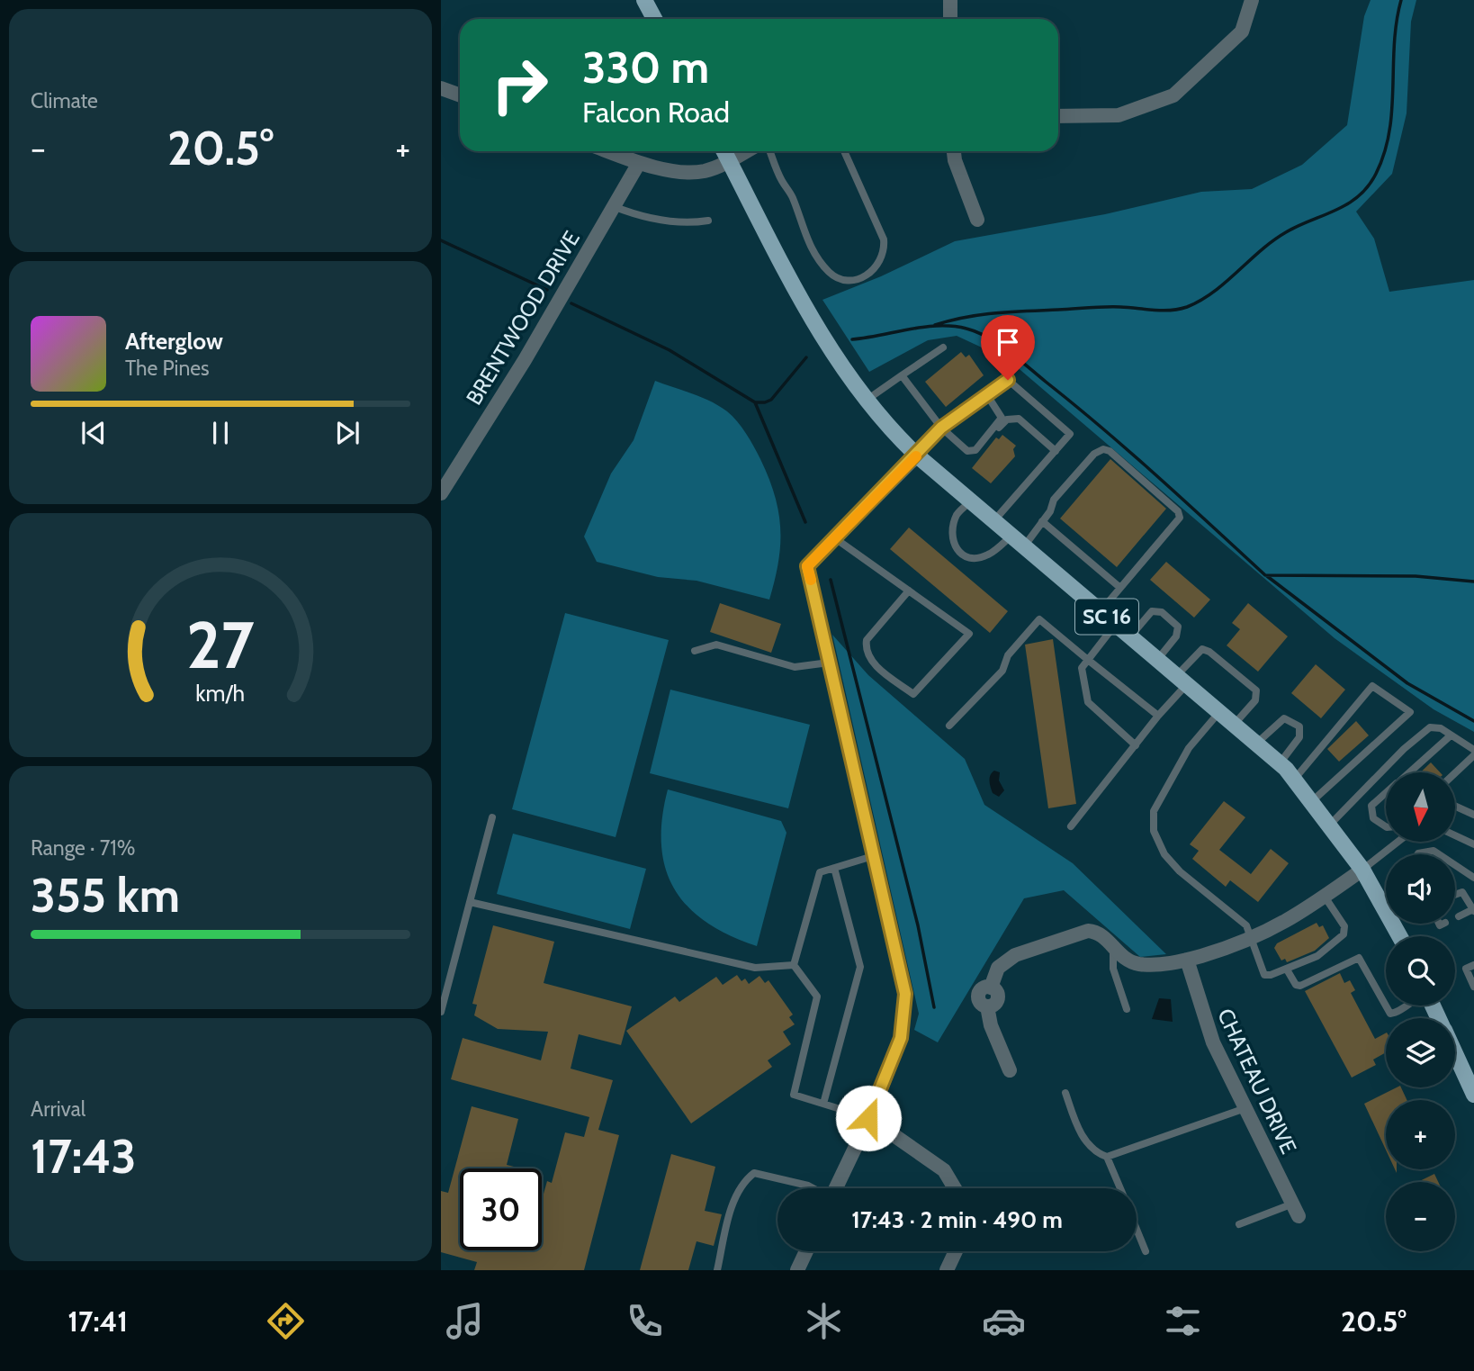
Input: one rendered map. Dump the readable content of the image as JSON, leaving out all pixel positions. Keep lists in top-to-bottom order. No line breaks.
{"streets":{"main road":["SC 16"],"street":["BRENTWOOD DRIVE","CHATEAU DRIVE"]},"north":"bottom","page":{"tile":["Climate",["Range · 71%","355 km"],["Arrival","17:43"]],"turn":["330 m","Falcon Road"],"heat":["−","20.5°","+"],"song":["Afterglow","The Pines"],"map_buttons":["+","−"],"limit":"30","trip":"17:43 · 2 min · 490 m","tabs":["17:41","20.5°"],"gauge":["27","km/h"]}}
